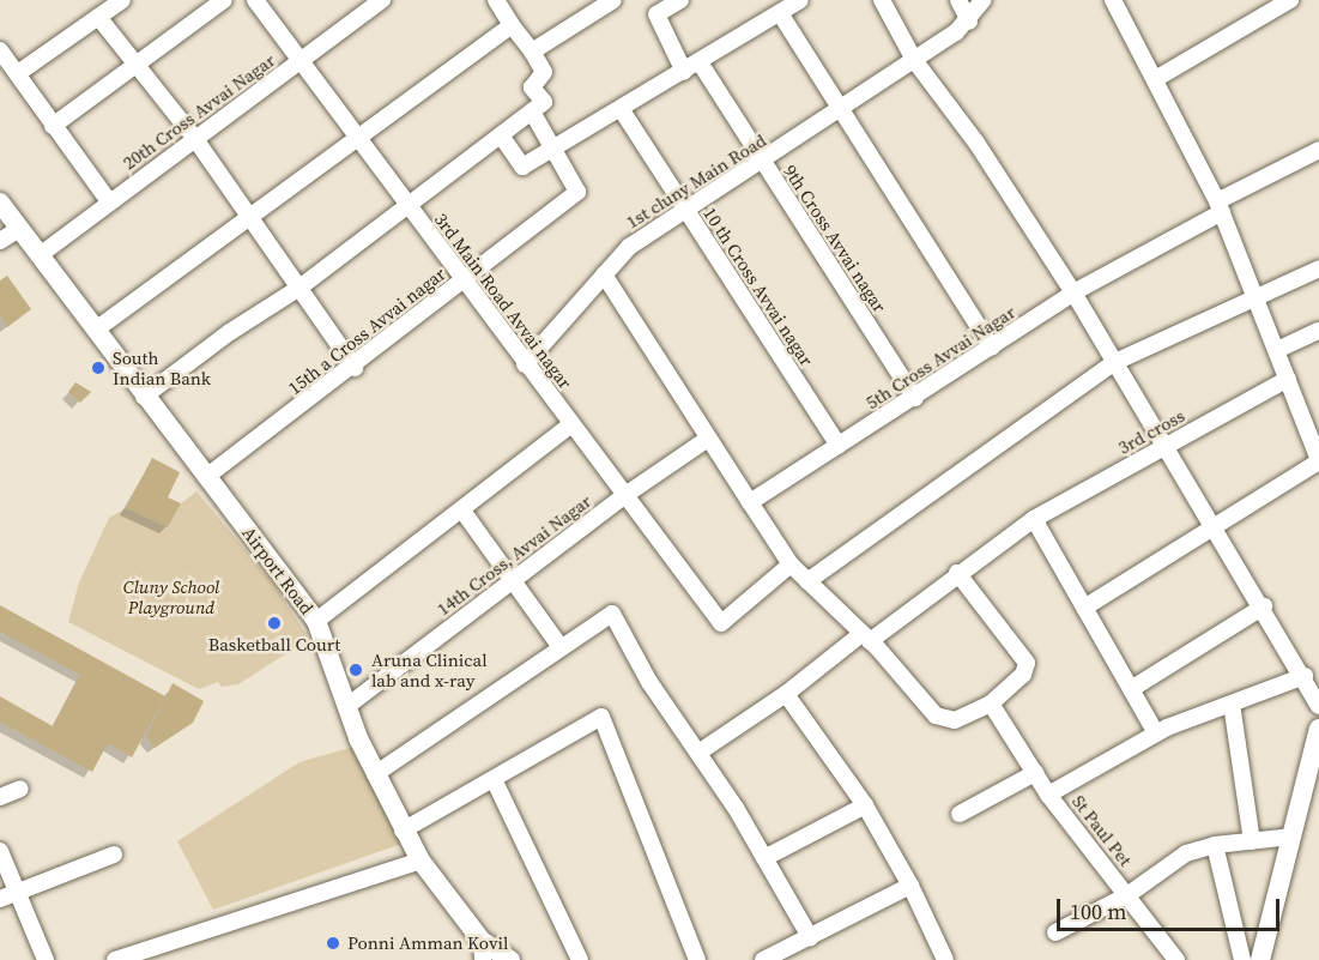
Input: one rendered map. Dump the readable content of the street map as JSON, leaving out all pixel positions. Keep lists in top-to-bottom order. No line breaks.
{"streets":{"street":["20th Cross Avvai Nagar","1st cluny Main Road","9th Cross Avvai nagar","10 th Cross Avvai nagar","3rd Main Road Avvai nagar","15th a Cross Avvai nagar","5th Cross Avvai Nagar","3rd cross","14th Cross, Avvai Nagar","Airport Road","St Paul Pet"]},"crossings":[["20th Cross Avvai Nagar","3rd Main Road Avvai nagar"],["20th Cross Avvai Nagar","Airport Road"],["1st cluny Main Road","9th Cross Avvai nagar"],["1st cluny Main Road","10 th Cross Avvai nagar"],["1st cluny Main Road","3rd Main Road Avvai nagar"],["9th Cross Avvai nagar","5th Cross Avvai Nagar"],["10 th Cross Avvai nagar","5th Cross Avvai Nagar"],["3rd Main Road Avvai nagar","15th a Cross Avvai nagar"],["3rd Main Road Avvai nagar","14th Cross, Avvai Nagar"],["15th a Cross Avvai nagar","Airport Road"],["14th Cross, Avvai Nagar","Airport Road"]],"parks":["Cluny School Playground"],"places":["South Indian Bank","Basketball Court","Aruna Clinical lab and x-ray","Ponni Amman Kovil"],"scale_bar":"100 m"}
